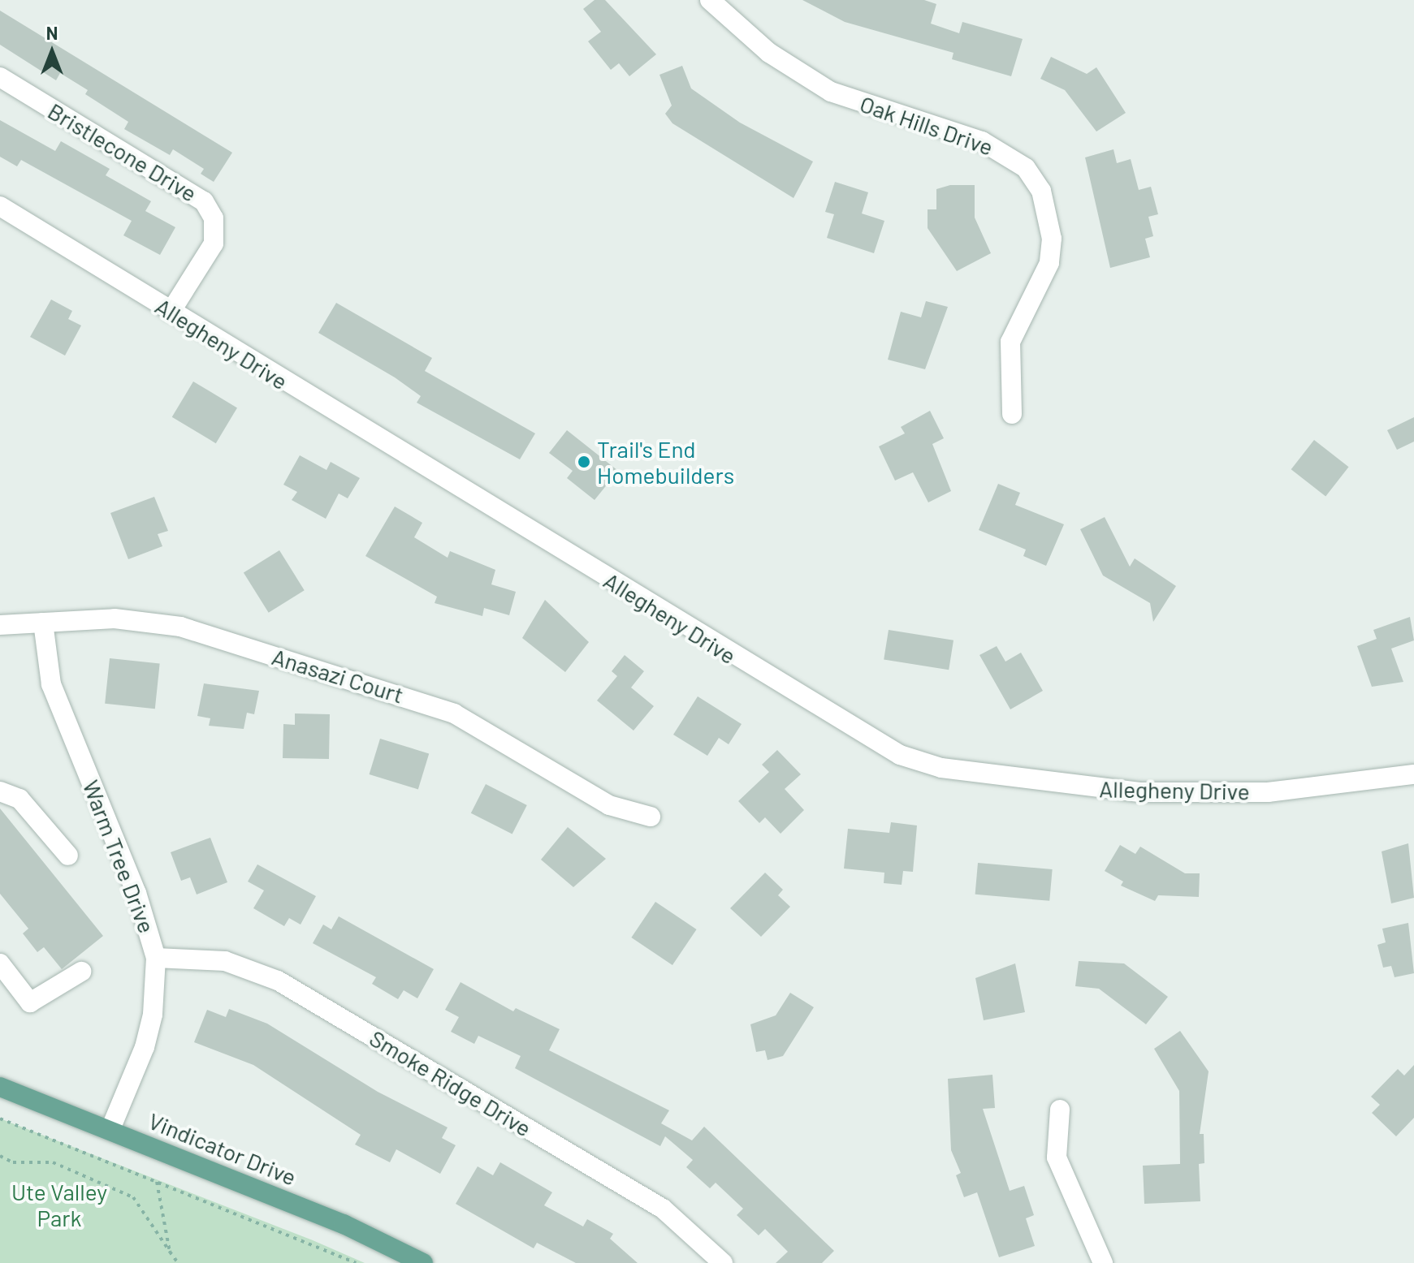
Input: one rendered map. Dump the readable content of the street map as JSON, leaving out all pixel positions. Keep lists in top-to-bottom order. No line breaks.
{"streets":{"main road":["Vindicator Drive"],"street":["Oak Hills Drive","Bristlecone Drive","Allegheny Drive","Anasazi Court","Warm Tree Drive","Smoke Ridge Drive"]},"crossings":[["Bristlecone Drive","Allegheny Drive"],["Anasazi Court","Warm Tree Drive"],["Warm Tree Drive","Smoke Ridge Drive"],["Warm Tree Drive","Vindicator Drive"]],"parks":["Ute Valley Park"],"places":["Trail's End Homebuilders"],"north":"top"}
